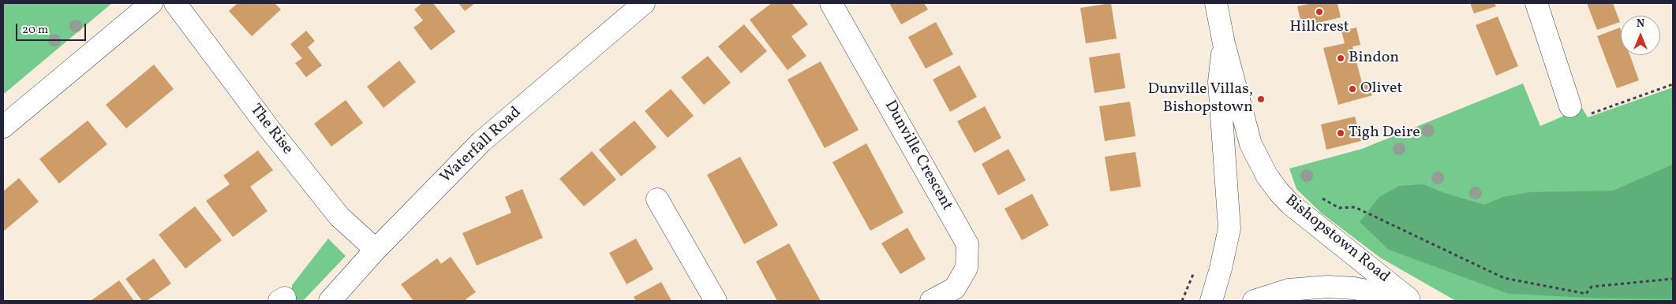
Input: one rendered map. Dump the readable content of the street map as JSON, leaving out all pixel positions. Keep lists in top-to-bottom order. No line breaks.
{"streets":{"street":["The Rise","Waterfall Road","Dunville Crescent","Bishopstown Road"]},"crossings":[["The Rise","Waterfall Road"]],"places":["Hillcrest","Bindon","Olivet","Dunville Villas, Bishopstown","Tigh Deire"],"scale_bar":"20 m","north":"top"}
